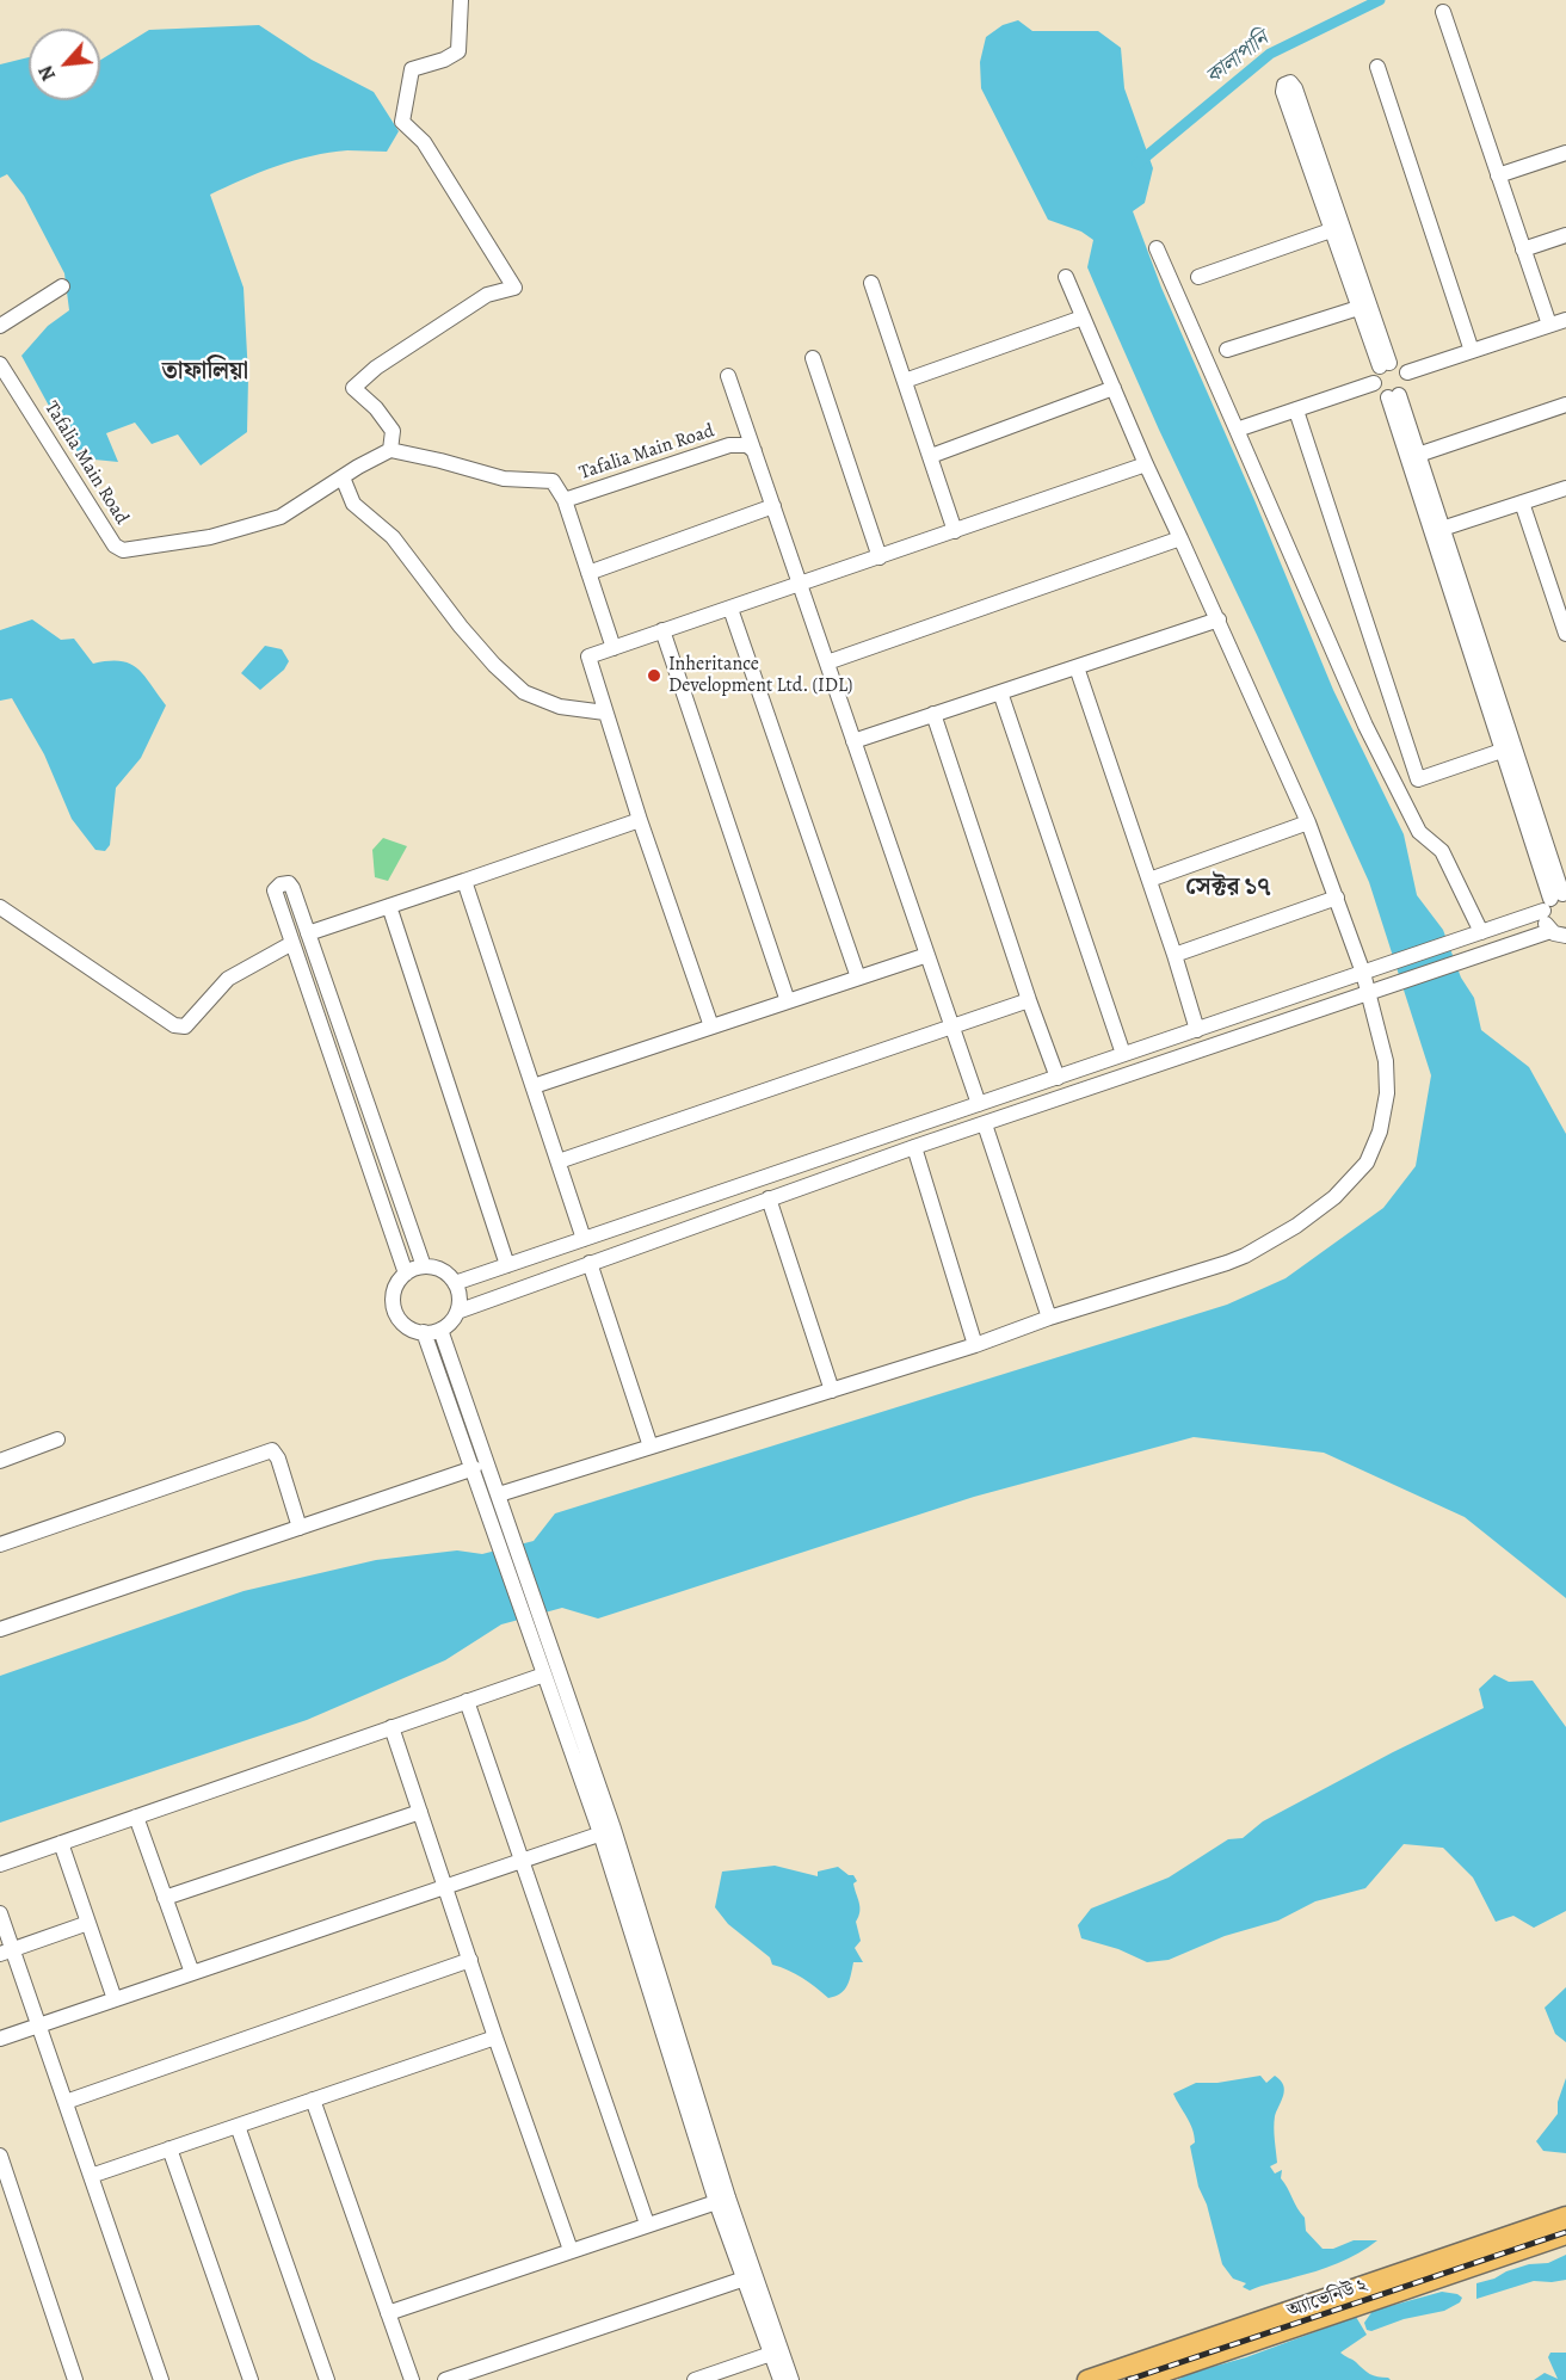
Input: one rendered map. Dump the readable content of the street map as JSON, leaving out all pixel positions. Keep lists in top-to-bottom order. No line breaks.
{"streets":{"main road":["অ্যাভেনিউ ২"],"street":["Tafalia Main Road"]},"districts":["তাফালিয়া","সেক্টর ১৭"],"water":["কালাপানি"],"places":["Inheritance Development Ltd. (IDL)"],"north":"bottom left"}
